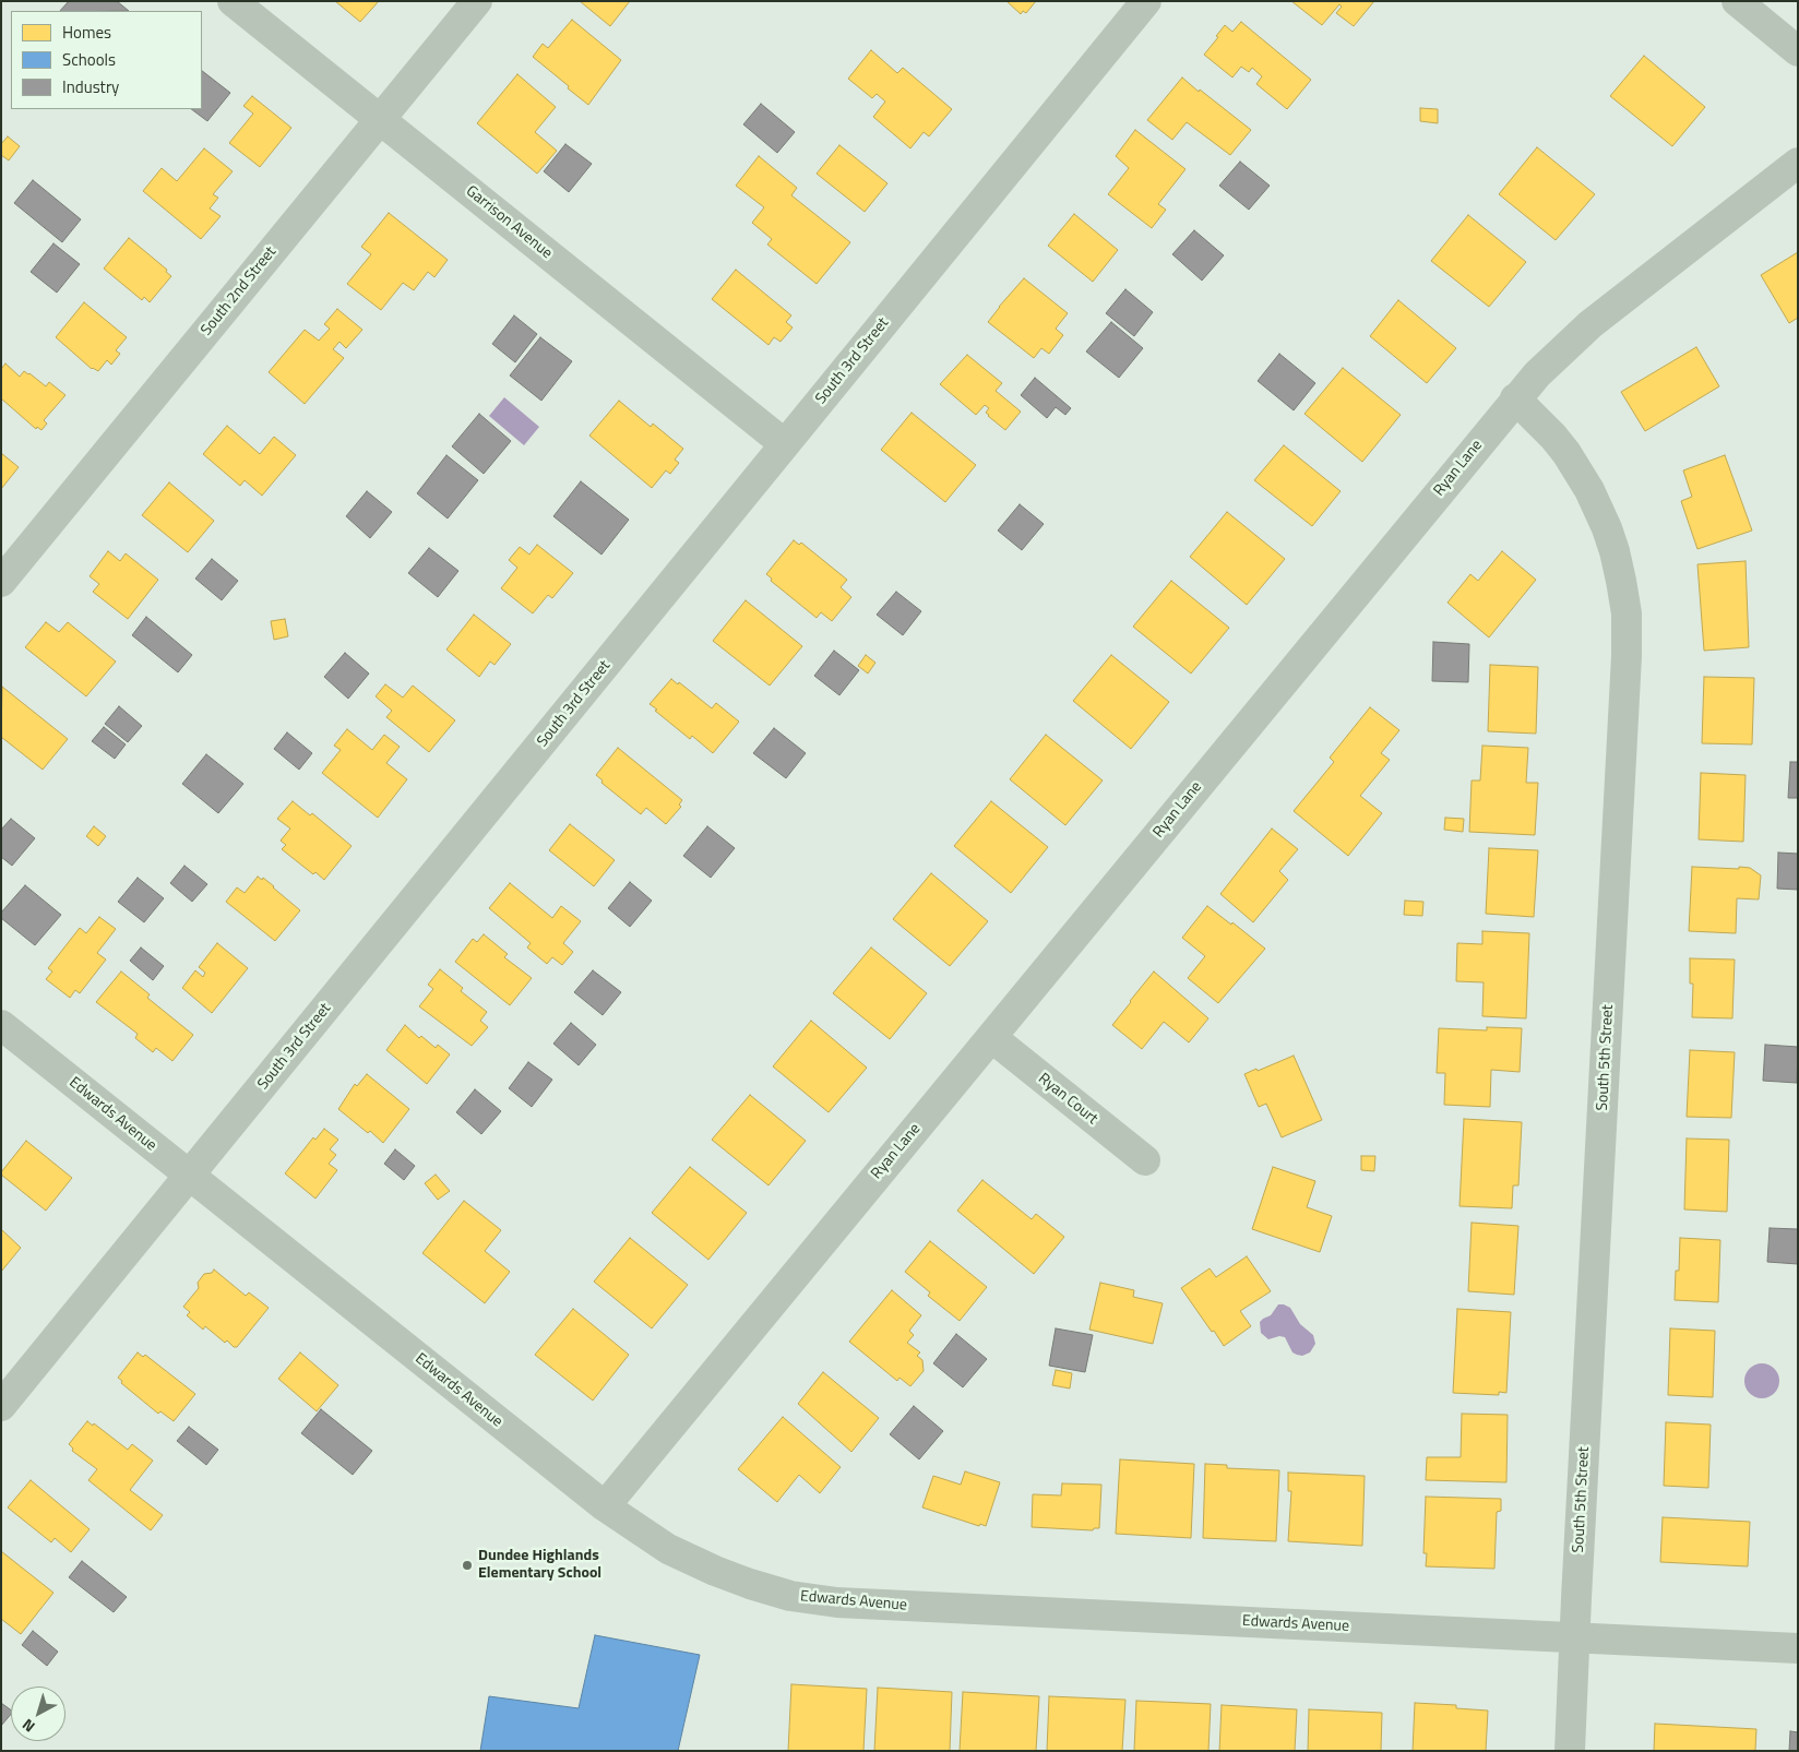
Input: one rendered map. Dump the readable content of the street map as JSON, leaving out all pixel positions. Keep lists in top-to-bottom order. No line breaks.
{"streets":{"street":["Garrison Avenue","South 2nd Street","South 3rd Street","Ryan Lane","South 5th Street","Ryan Court","Edwards Avenue"]},"crossings":[["Garrison Avenue","South 2nd Street"],["Garrison Avenue","South 3rd Street"],["South 3rd Street","Edwards Avenue"],["Ryan Lane","South 5th Street"],["Ryan Lane","Ryan Court"],["Ryan Lane","Edwards Avenue"],["South 5th Street","Edwards Avenue"]],"places":["Dundee Highlands Elementary School"],"legend":["Homes","Schools","Industry"],"north":"bottom left"}
